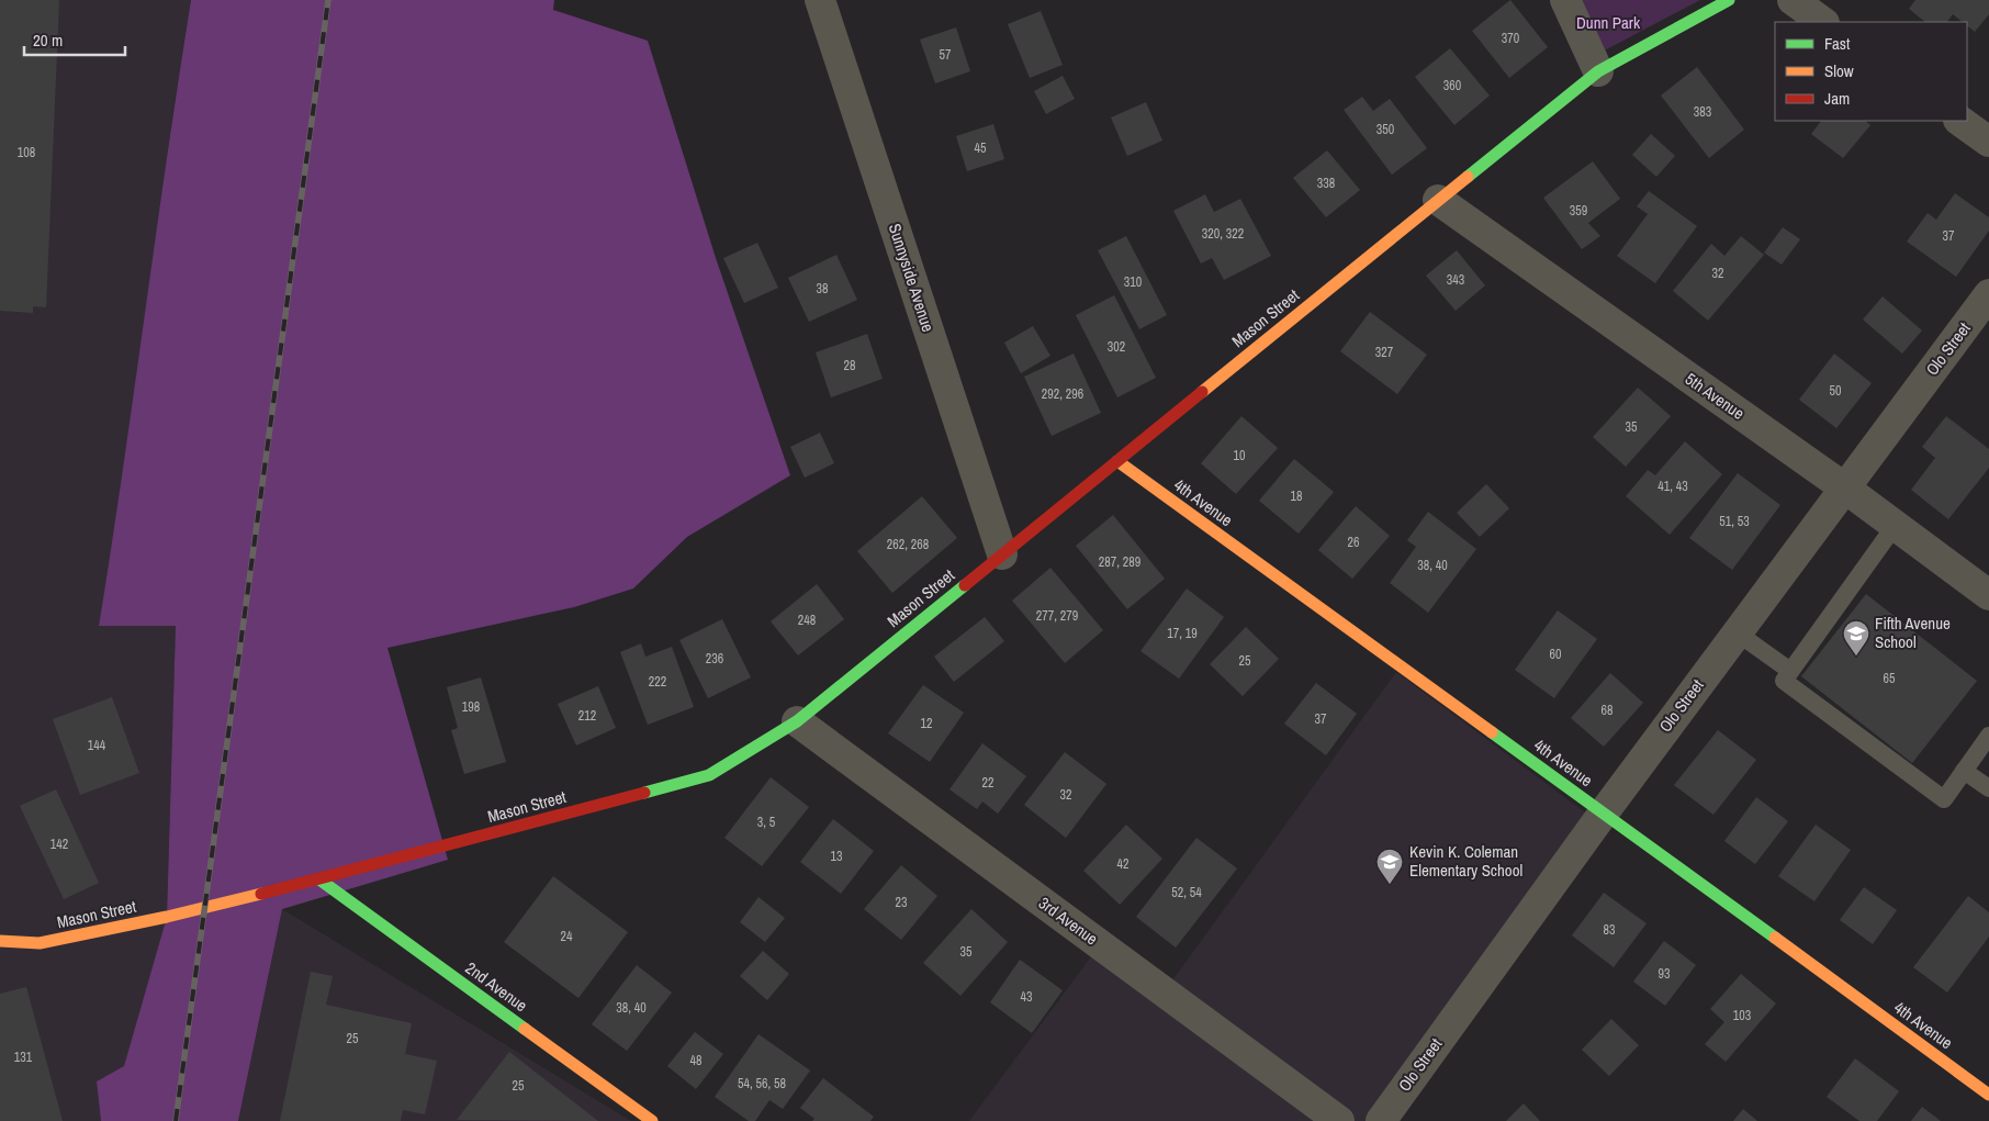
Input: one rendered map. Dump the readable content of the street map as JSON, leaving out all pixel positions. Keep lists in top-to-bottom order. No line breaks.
{"streets":{"street":["Sunnyside Avenue","Mason Street","Olo Street","5th Avenue","4th Avenue","3rd Avenue","2nd Avenue"]},"crossings":[["Sunnyside Avenue","Mason Street"],["Mason Street","5th Avenue"],["Mason Street","4th Avenue"],["Mason Street","3rd Avenue"],["Mason Street","2nd Avenue"],["Olo Street","5th Avenue"],["Olo Street","4th Avenue"]],"parks":["Dunn Park"],"places":{"school or university":["Fifth Avenue School","Kevin K. Coleman Elementary School"]},"house_numbers":["370","57","360","383","350","45","108","338","359","320, 322","37","32","343","310","38","302","327","28","50","292, 296","35","10","41, 43","18","51, 53","26","262, 268","287, 289","38, 40","277, 279","248","17, 19","60","236","25","65","222","198","68","212","37","12","144","22","32","3, 5","142","13","42","52, 54","23","83","24","35","93","43","38, 40","103","25","131","48","54, 56, 58","25"],"legend":["Fast","Slow","Jam"],"scale_bar":"20 m"}
